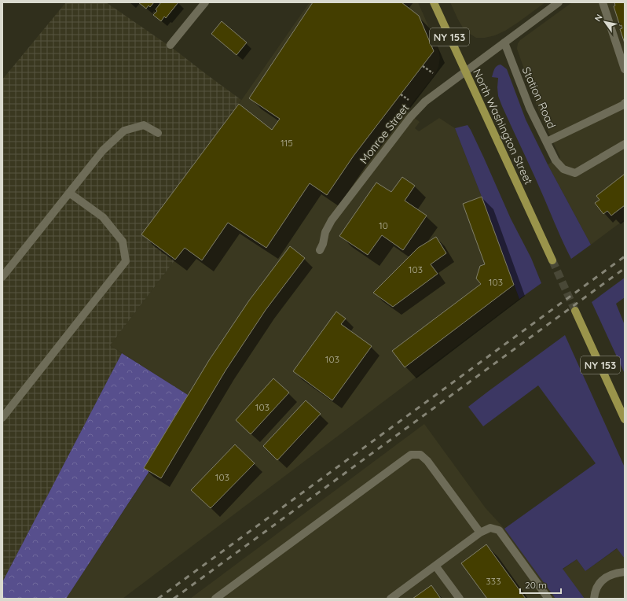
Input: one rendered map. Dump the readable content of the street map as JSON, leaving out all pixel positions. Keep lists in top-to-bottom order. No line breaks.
{"streets":{"main road":["NY 153","North Washington Street"],"street":["Station Road","Monroe Street"]},"crossings":[["Station Road","Monroe Street"],["North Washington Street","Monroe Street"]],"house_numbers":["115","10","103","103","103","103","103","333"],"scale_bar":"20 m","north":"top left"}
